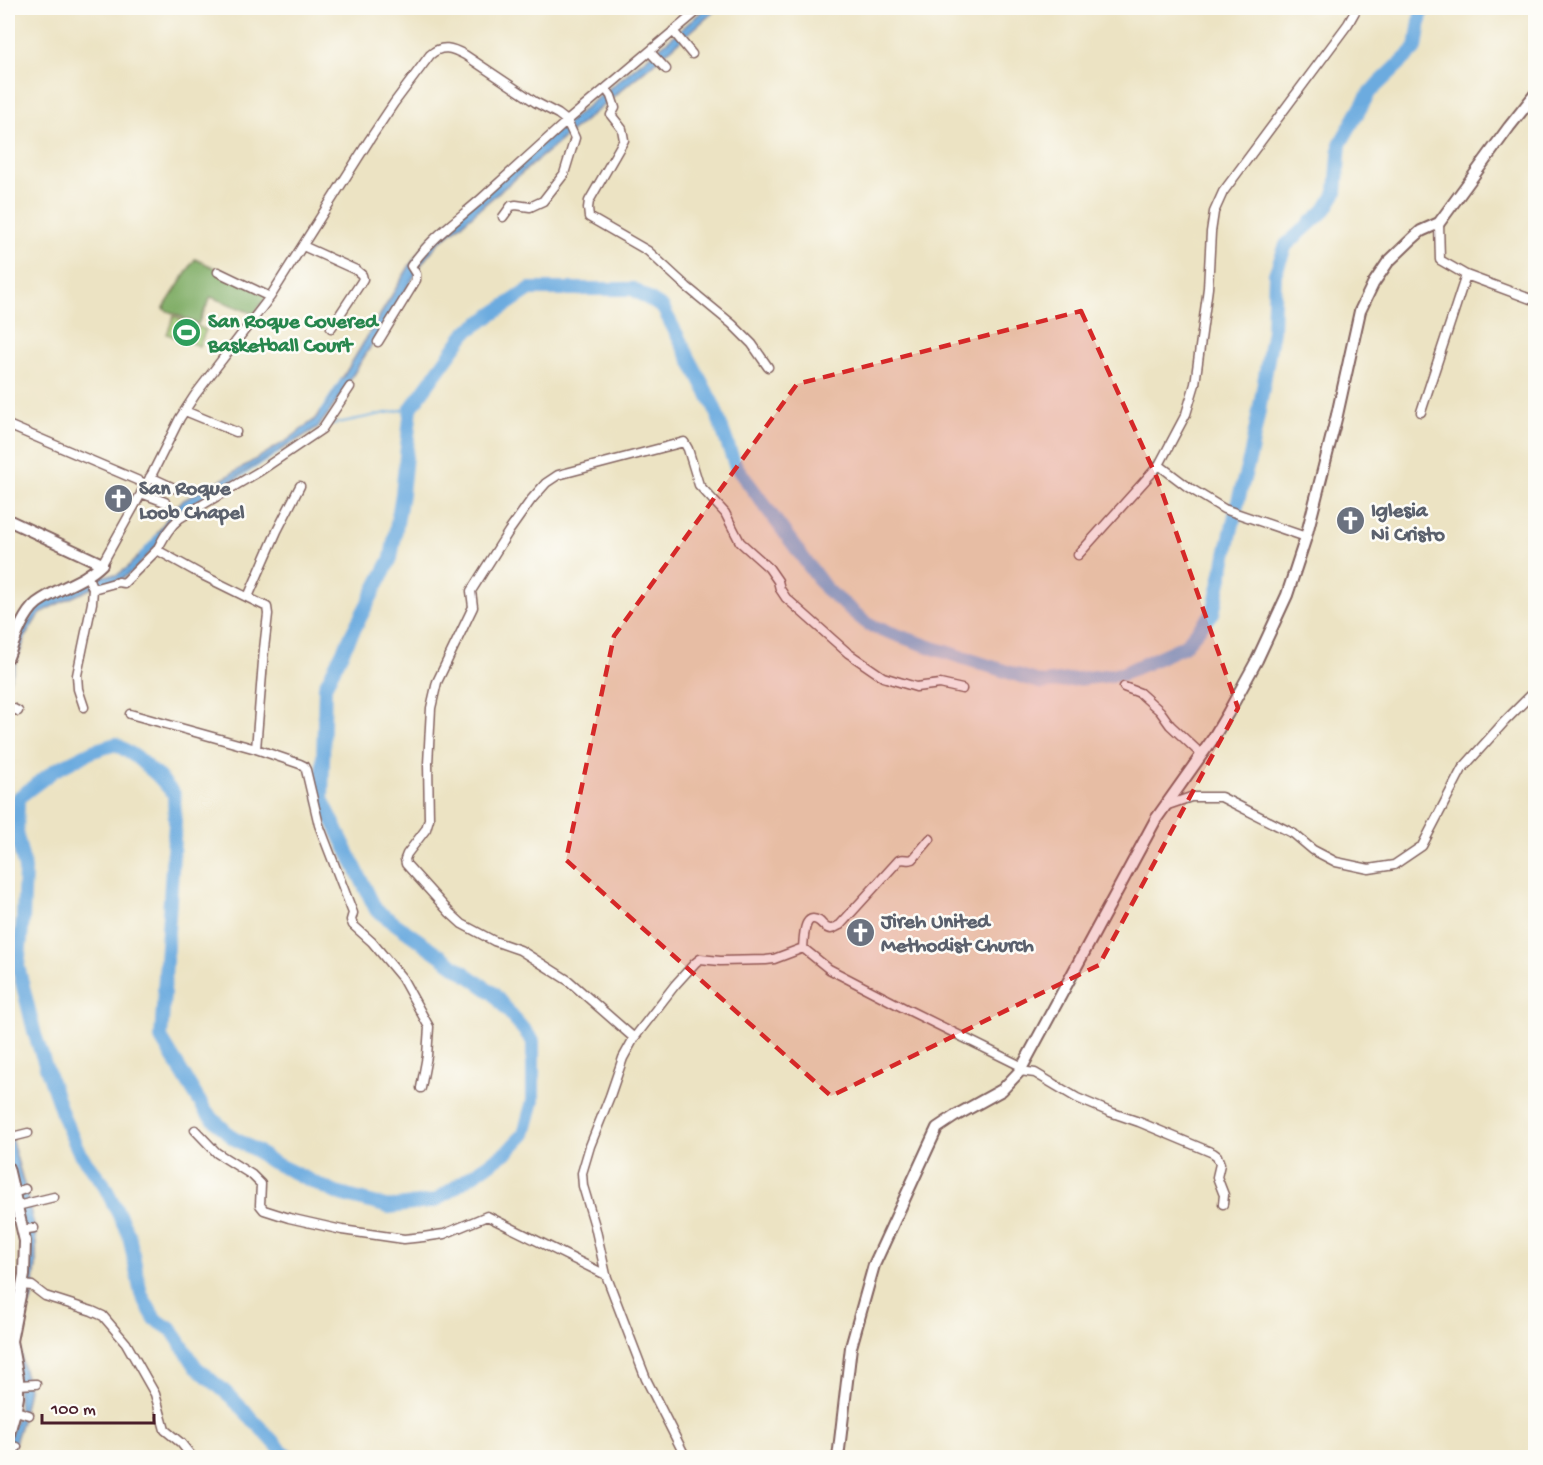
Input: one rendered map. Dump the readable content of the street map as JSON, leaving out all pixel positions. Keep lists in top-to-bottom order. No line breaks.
{"places":{"sports":["San Roque Covered Basketball Court"],"church":["San Roque Loob Chapel","Iglesia Ni Cristo","Jireh United Methodist Church"]},"scale_bar":"100 m"}
